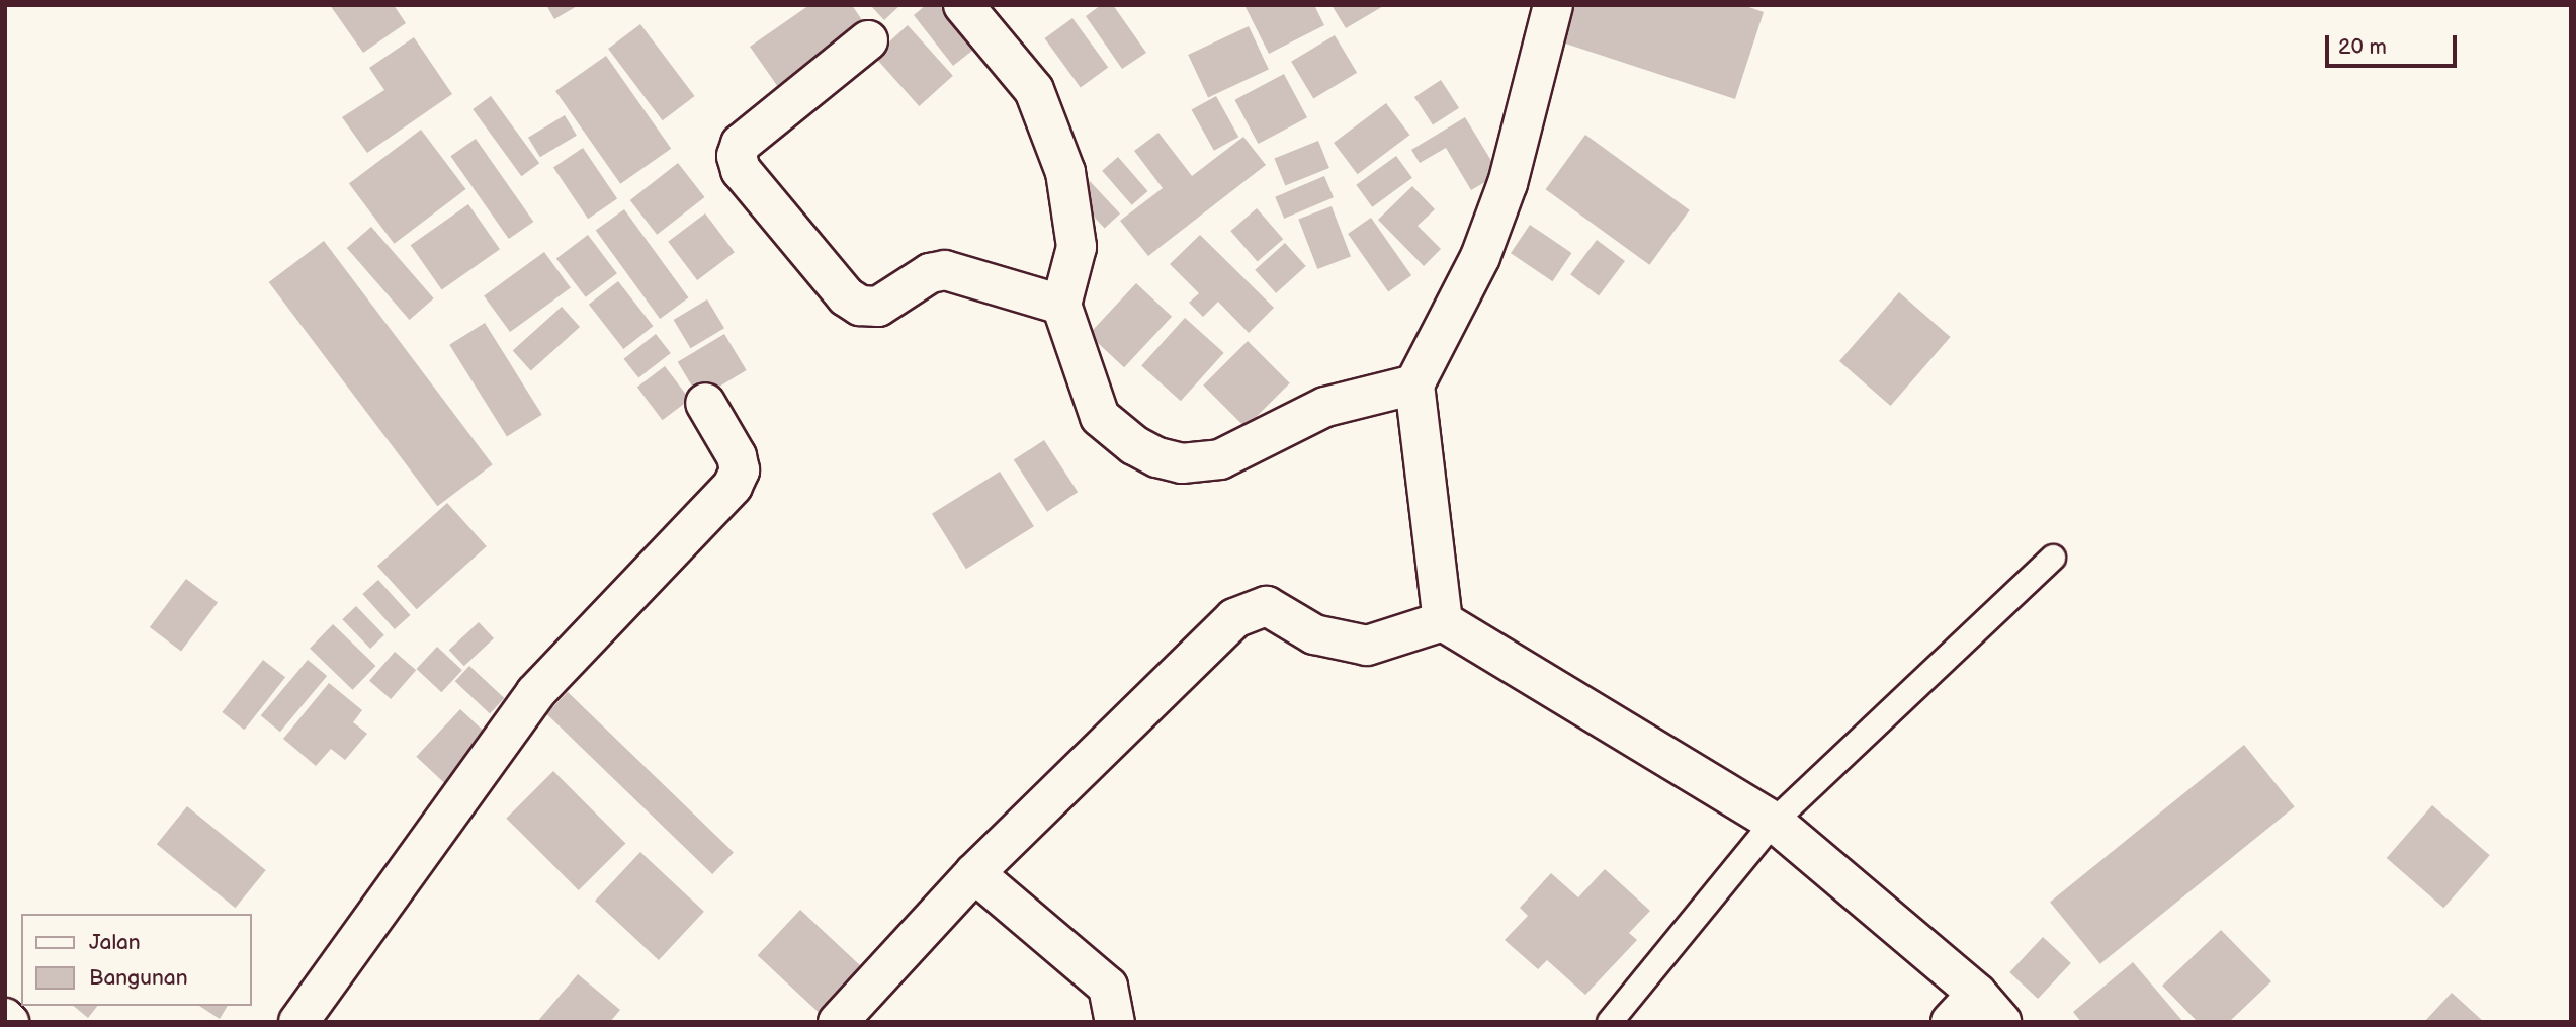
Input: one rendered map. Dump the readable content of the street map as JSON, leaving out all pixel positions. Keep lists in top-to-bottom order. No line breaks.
{"legend":["Jalan","Bangunan"],"scale_bar":"20 m"}
